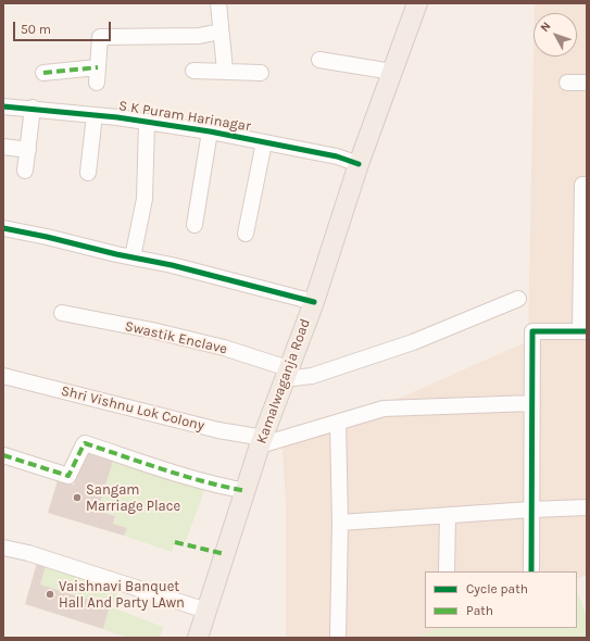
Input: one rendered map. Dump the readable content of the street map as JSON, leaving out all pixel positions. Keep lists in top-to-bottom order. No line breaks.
{"streets":{"main road":["Kamalwaganja Road"],"street":["S K Puram Harinagar","Swastik Enclave","Shri Vishnu Lok Colony"]},"crossings":[["S K Puram Harinagar","Kamalwaganja Road"],["Swastik Enclave","Kamalwaganja Road"],["Kamalwaganja Road","Shri Vishnu Lok Colony"]],"places":["Sangam Marriage Place","Vaishnavi Banquet Hall And Party LAwn"],"legend":["Cycle path","Path"],"scale_bar":"50 m","north":"top left"}
